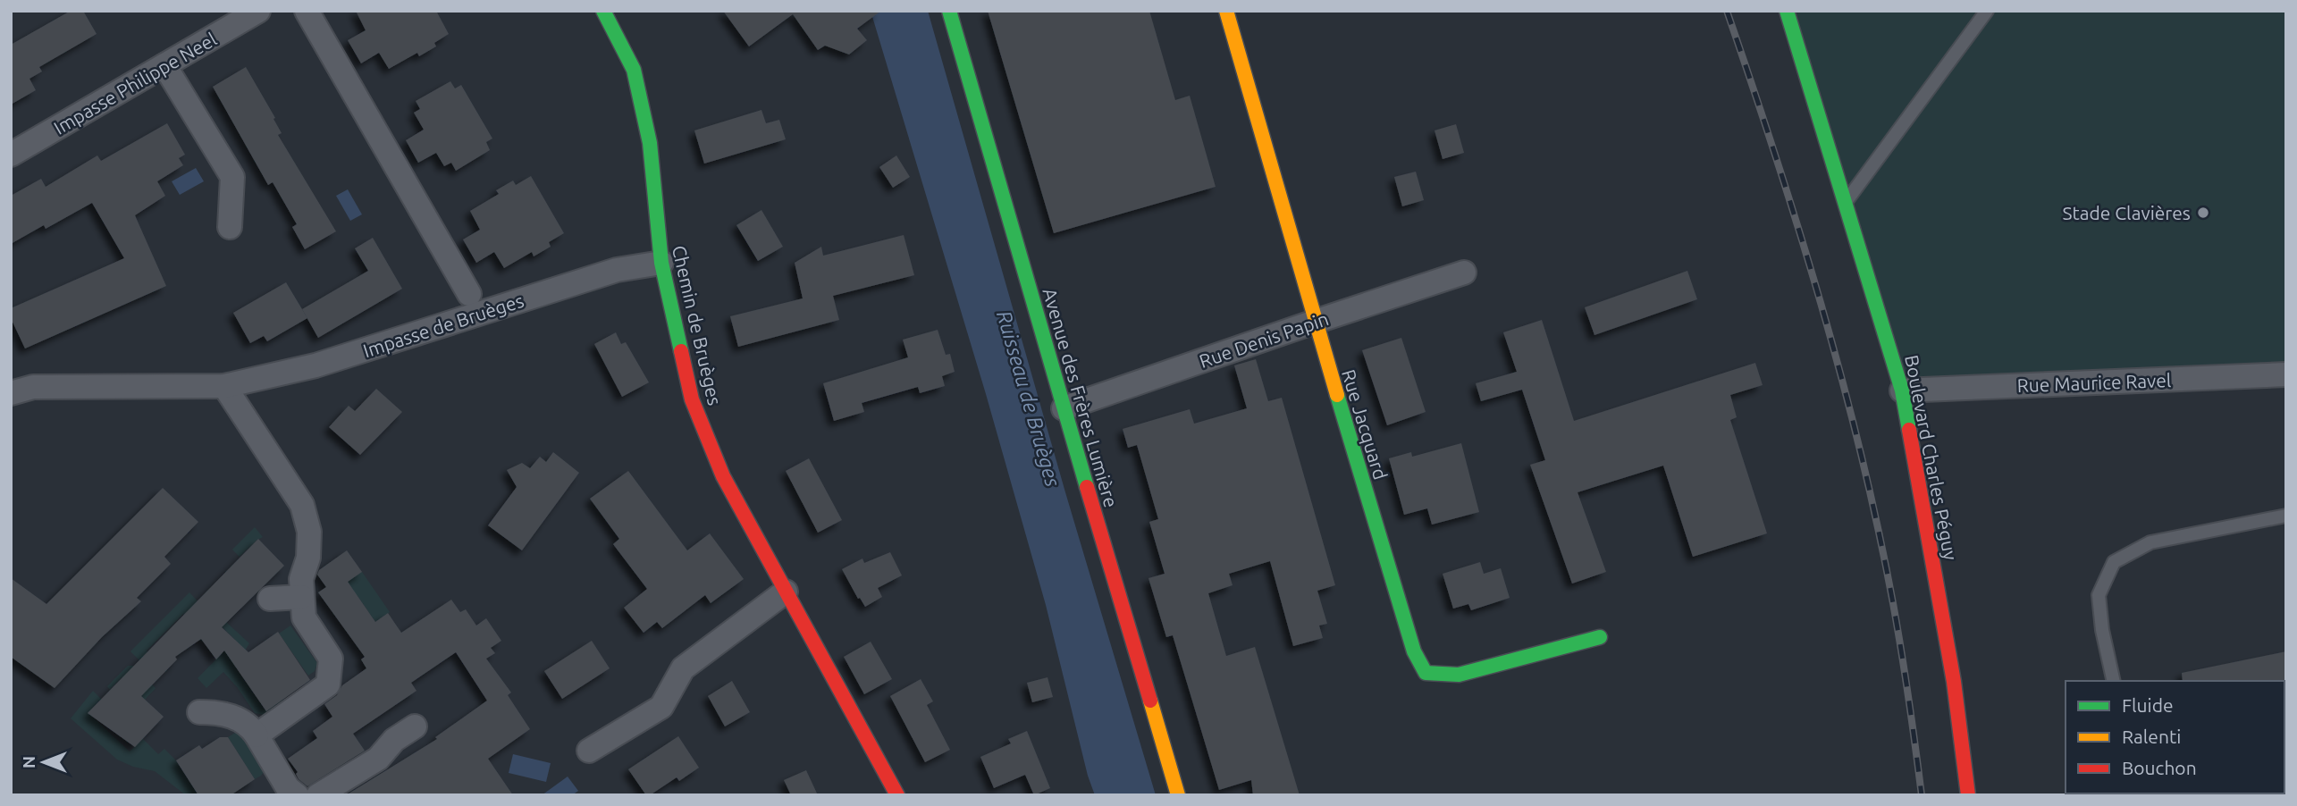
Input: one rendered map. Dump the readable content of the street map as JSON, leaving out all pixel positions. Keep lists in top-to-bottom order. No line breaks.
{"streets":{"street":["Impasse Philippe Neel","Impasse de Bruèges","Chemin de Bruèges","Rue Denis Papin","Rue Maurice Ravel","Avenue des Frères Lumière","Rue Jacquard","Boulevard Charles Péguy"]},"crossings":[["Impasse de Bruèges","Chemin de Bruèges"],["Rue Denis Papin","Avenue des Frères Lumière"],["Rue Denis Papin","Rue Jacquard"],["Rue Maurice Ravel","Boulevard Charles Péguy"]],"water":["Ruisseau de Bruèges"],"places":["Stade Clavières"],"legend":["Fluide","Ralenti","Bouchon"],"north":"left"}
